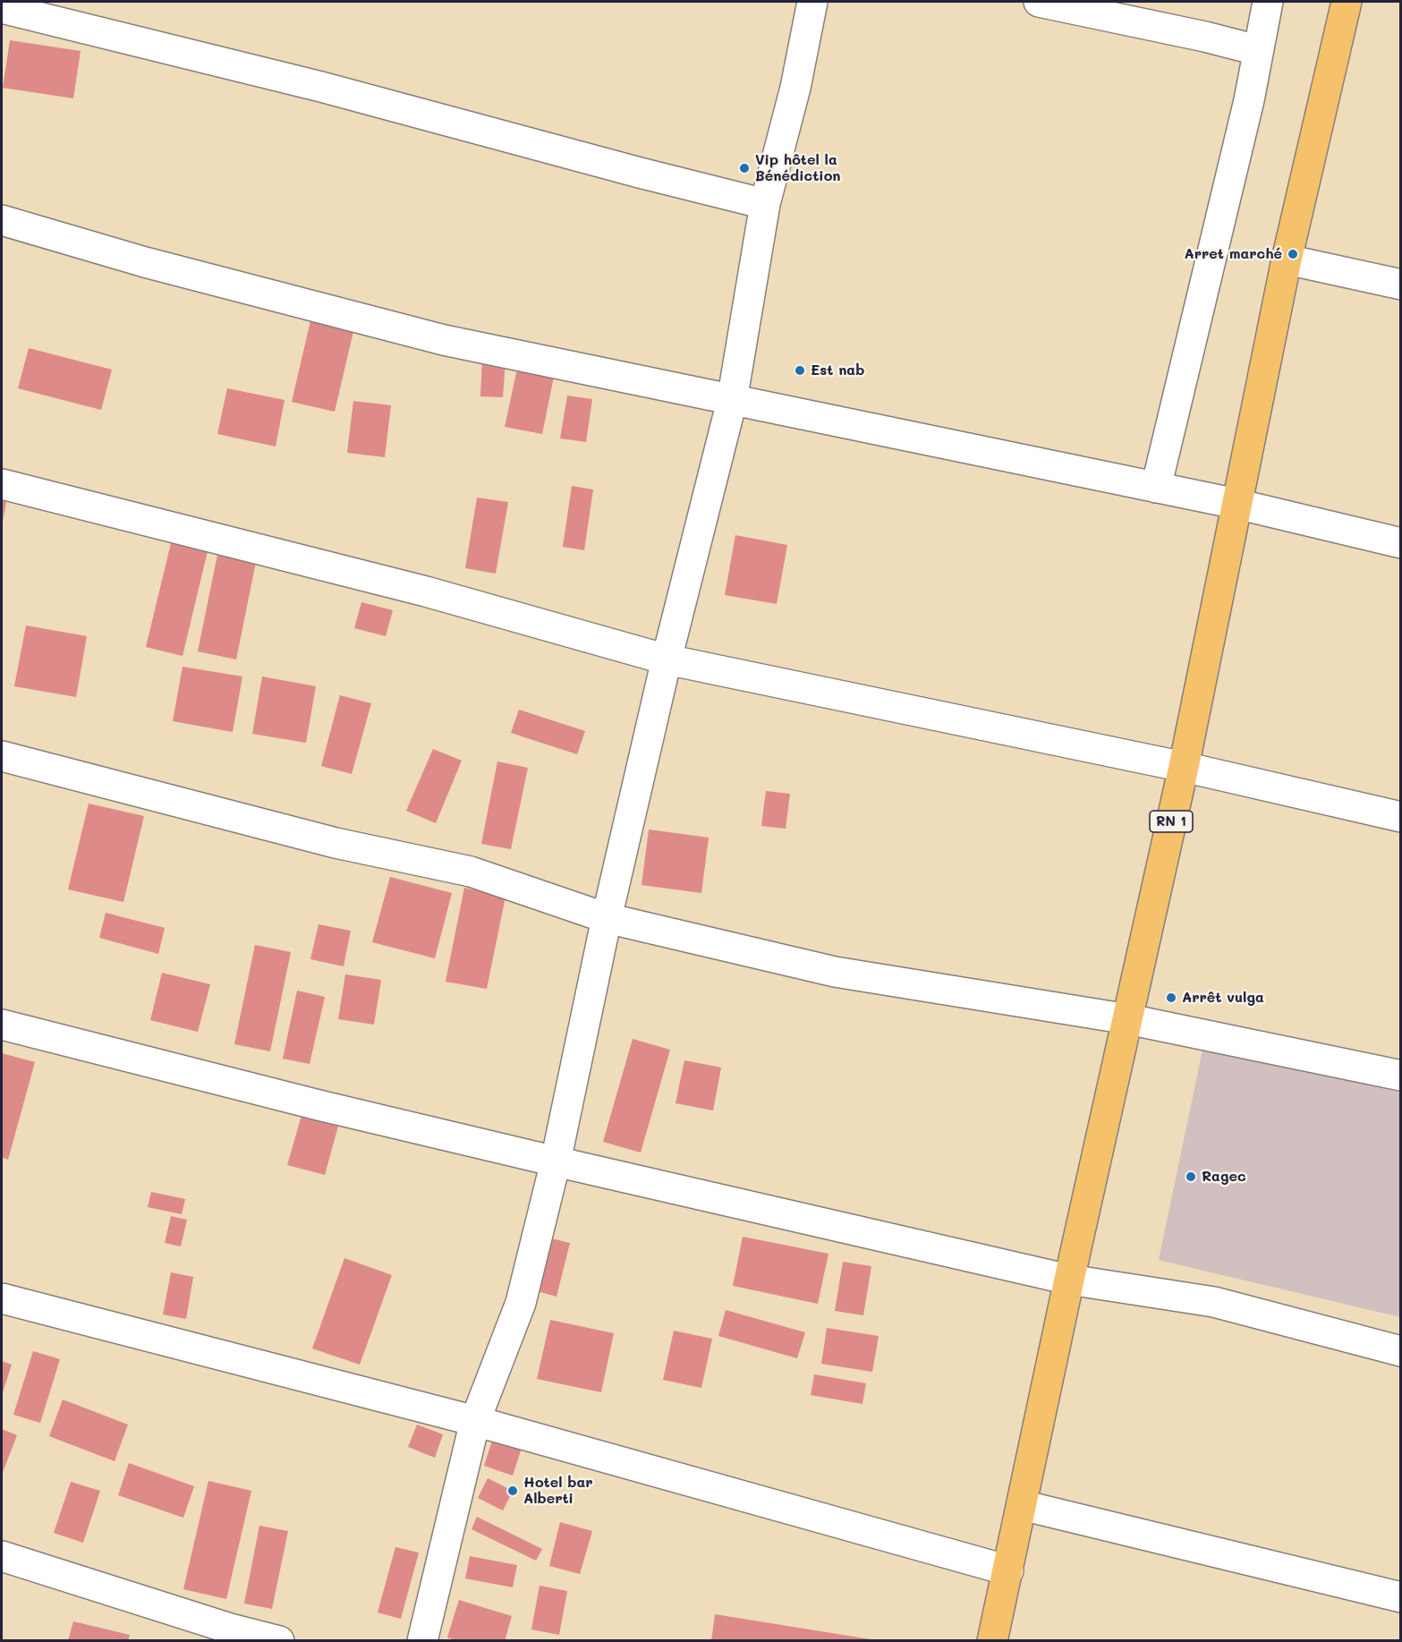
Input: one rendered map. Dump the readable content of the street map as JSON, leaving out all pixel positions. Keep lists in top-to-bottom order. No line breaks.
{"streets":{"highway":["RN 1"]},"places":["Vip hôtel la Bénédiction","Arret marché","Est nab","Arrêt vulga","Ragec","Hotel bar Alberti"]}
